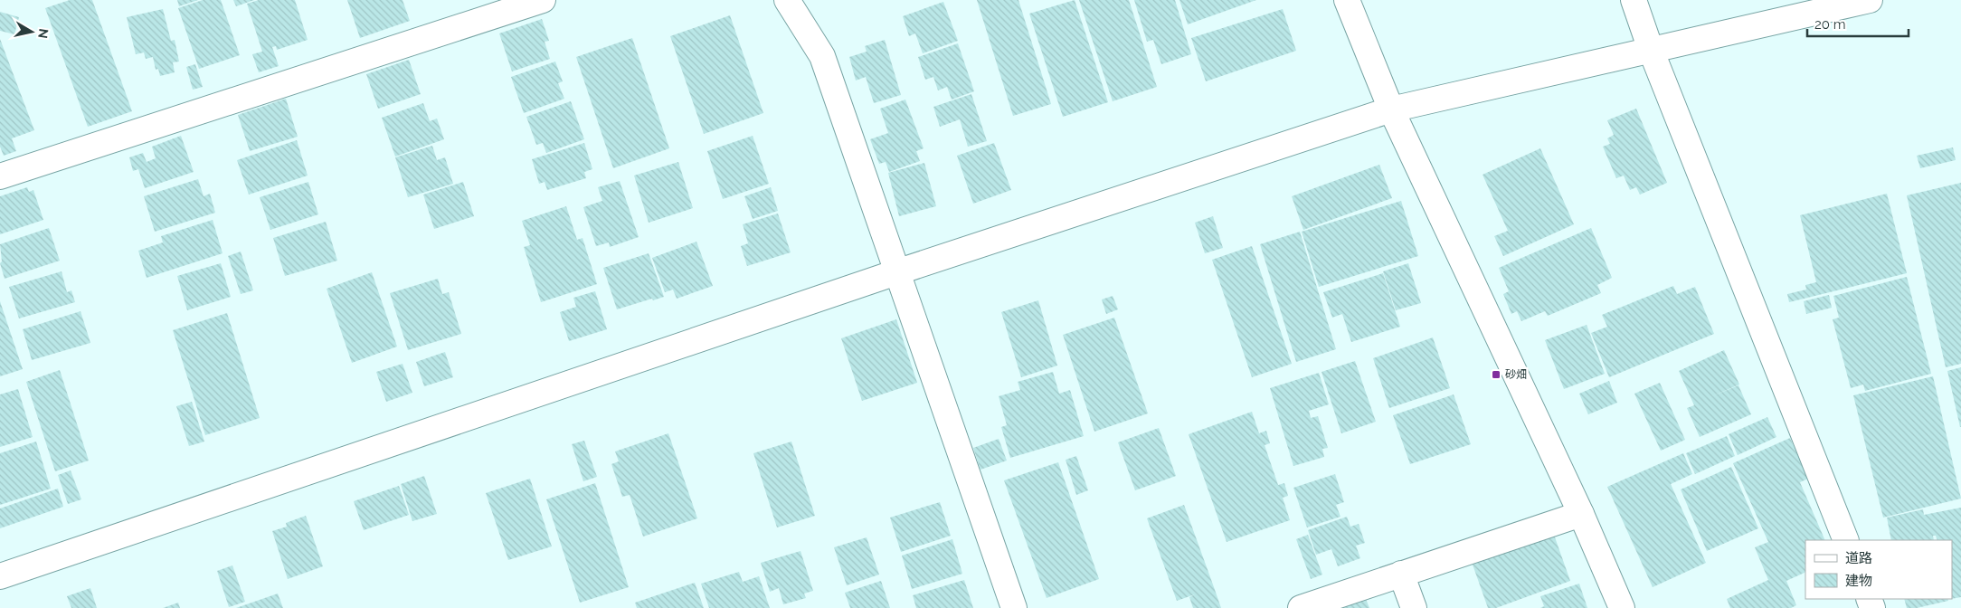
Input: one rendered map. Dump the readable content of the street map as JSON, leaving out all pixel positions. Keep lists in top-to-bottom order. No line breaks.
{"places":{"transit":["砂畑"]},"legend":["道路","建物"],"scale_bar":"20 m","north":"right"}
